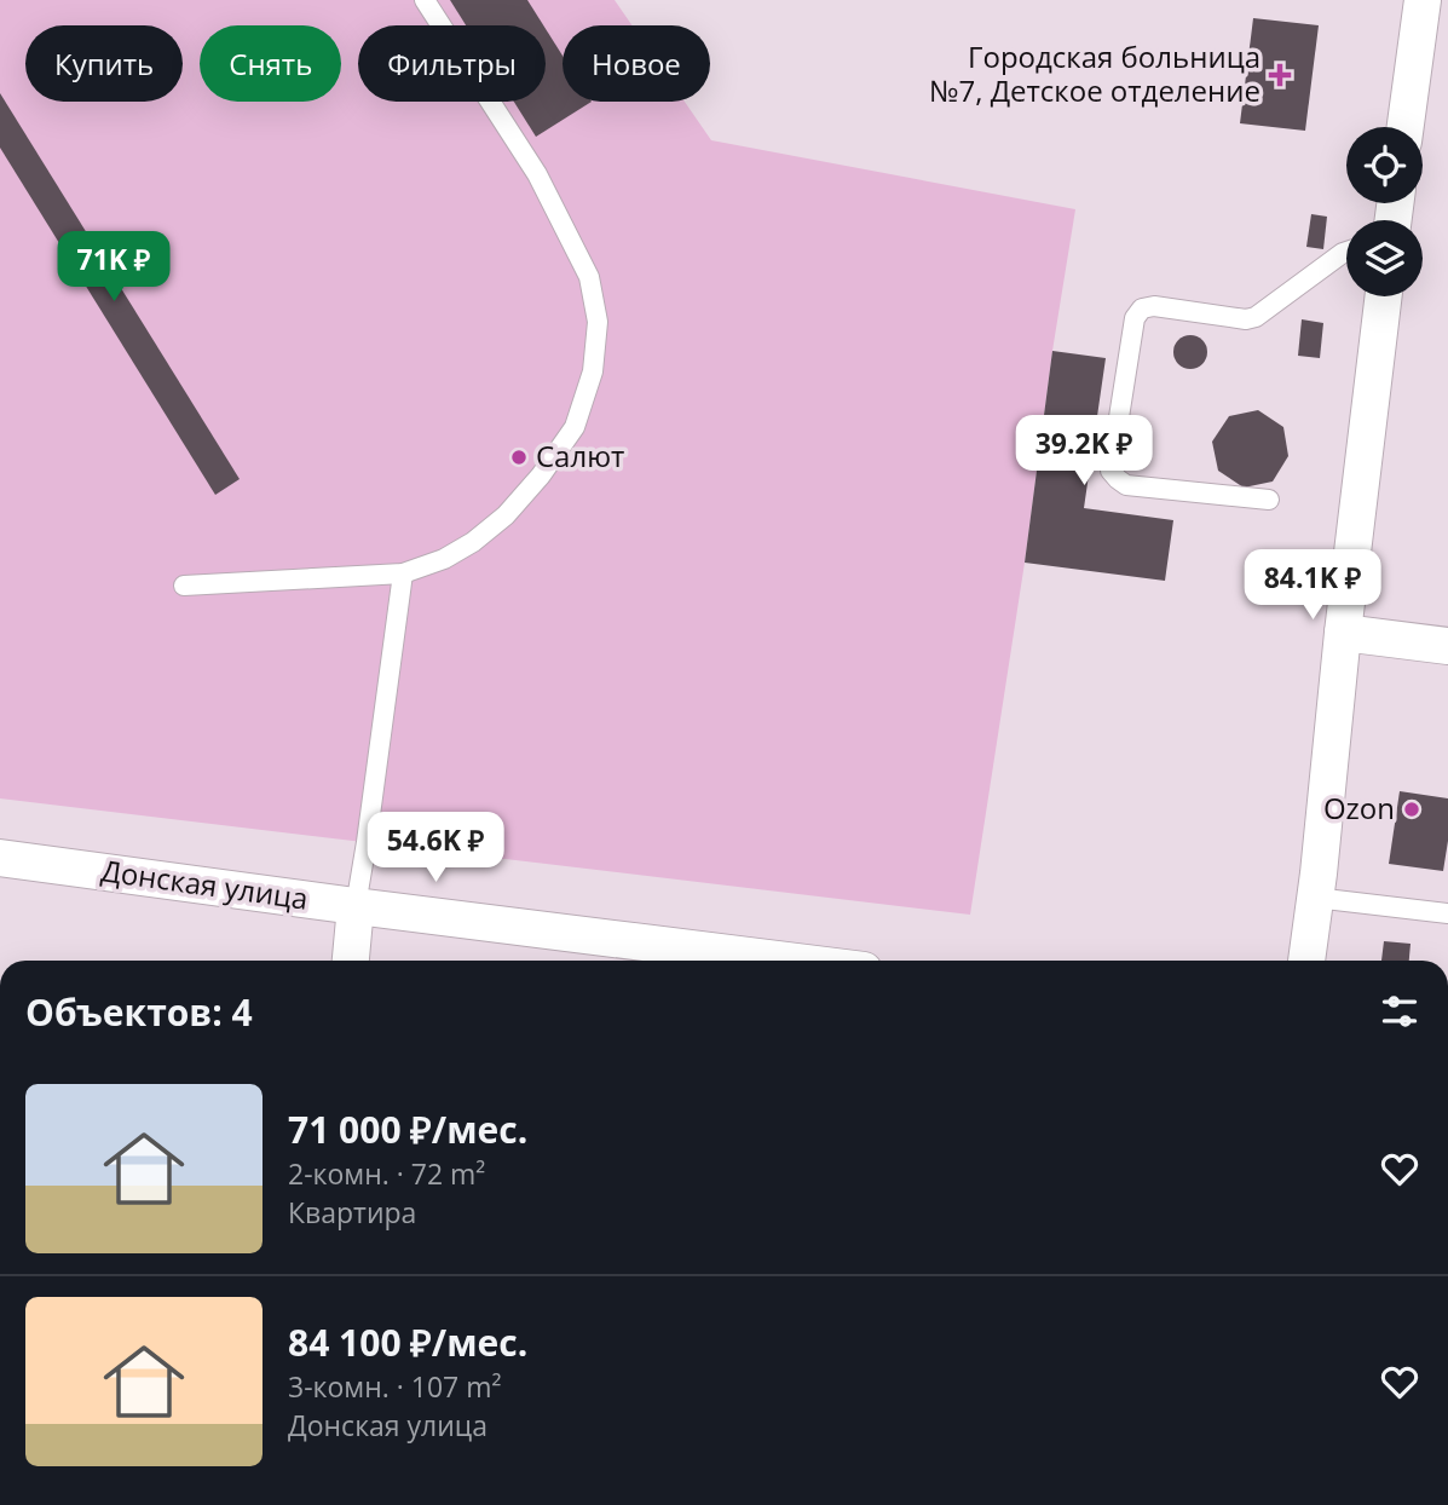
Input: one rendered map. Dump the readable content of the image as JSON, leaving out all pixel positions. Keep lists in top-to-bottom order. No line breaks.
{"streets":{"street":["Донская улица"]},"places":{"health":["Городская больница №7, Детское отделение"],"other":["Салют","Ozon"]},"page":{"chip":["Купить","Снять","Фильтры","Новое"],"price":["71K ₽","39.2K ₽","84.1K ₽","54.6K ₽"],"heading":"Объектов: 4","list":[{"name":"71 000 ₽/мес.","note":"2-комн. · 72 m² · Квартира"},{"name":"84 100 ₽/мес.","note":"3-комн. · 107 m² · Донская улица"}]}}
